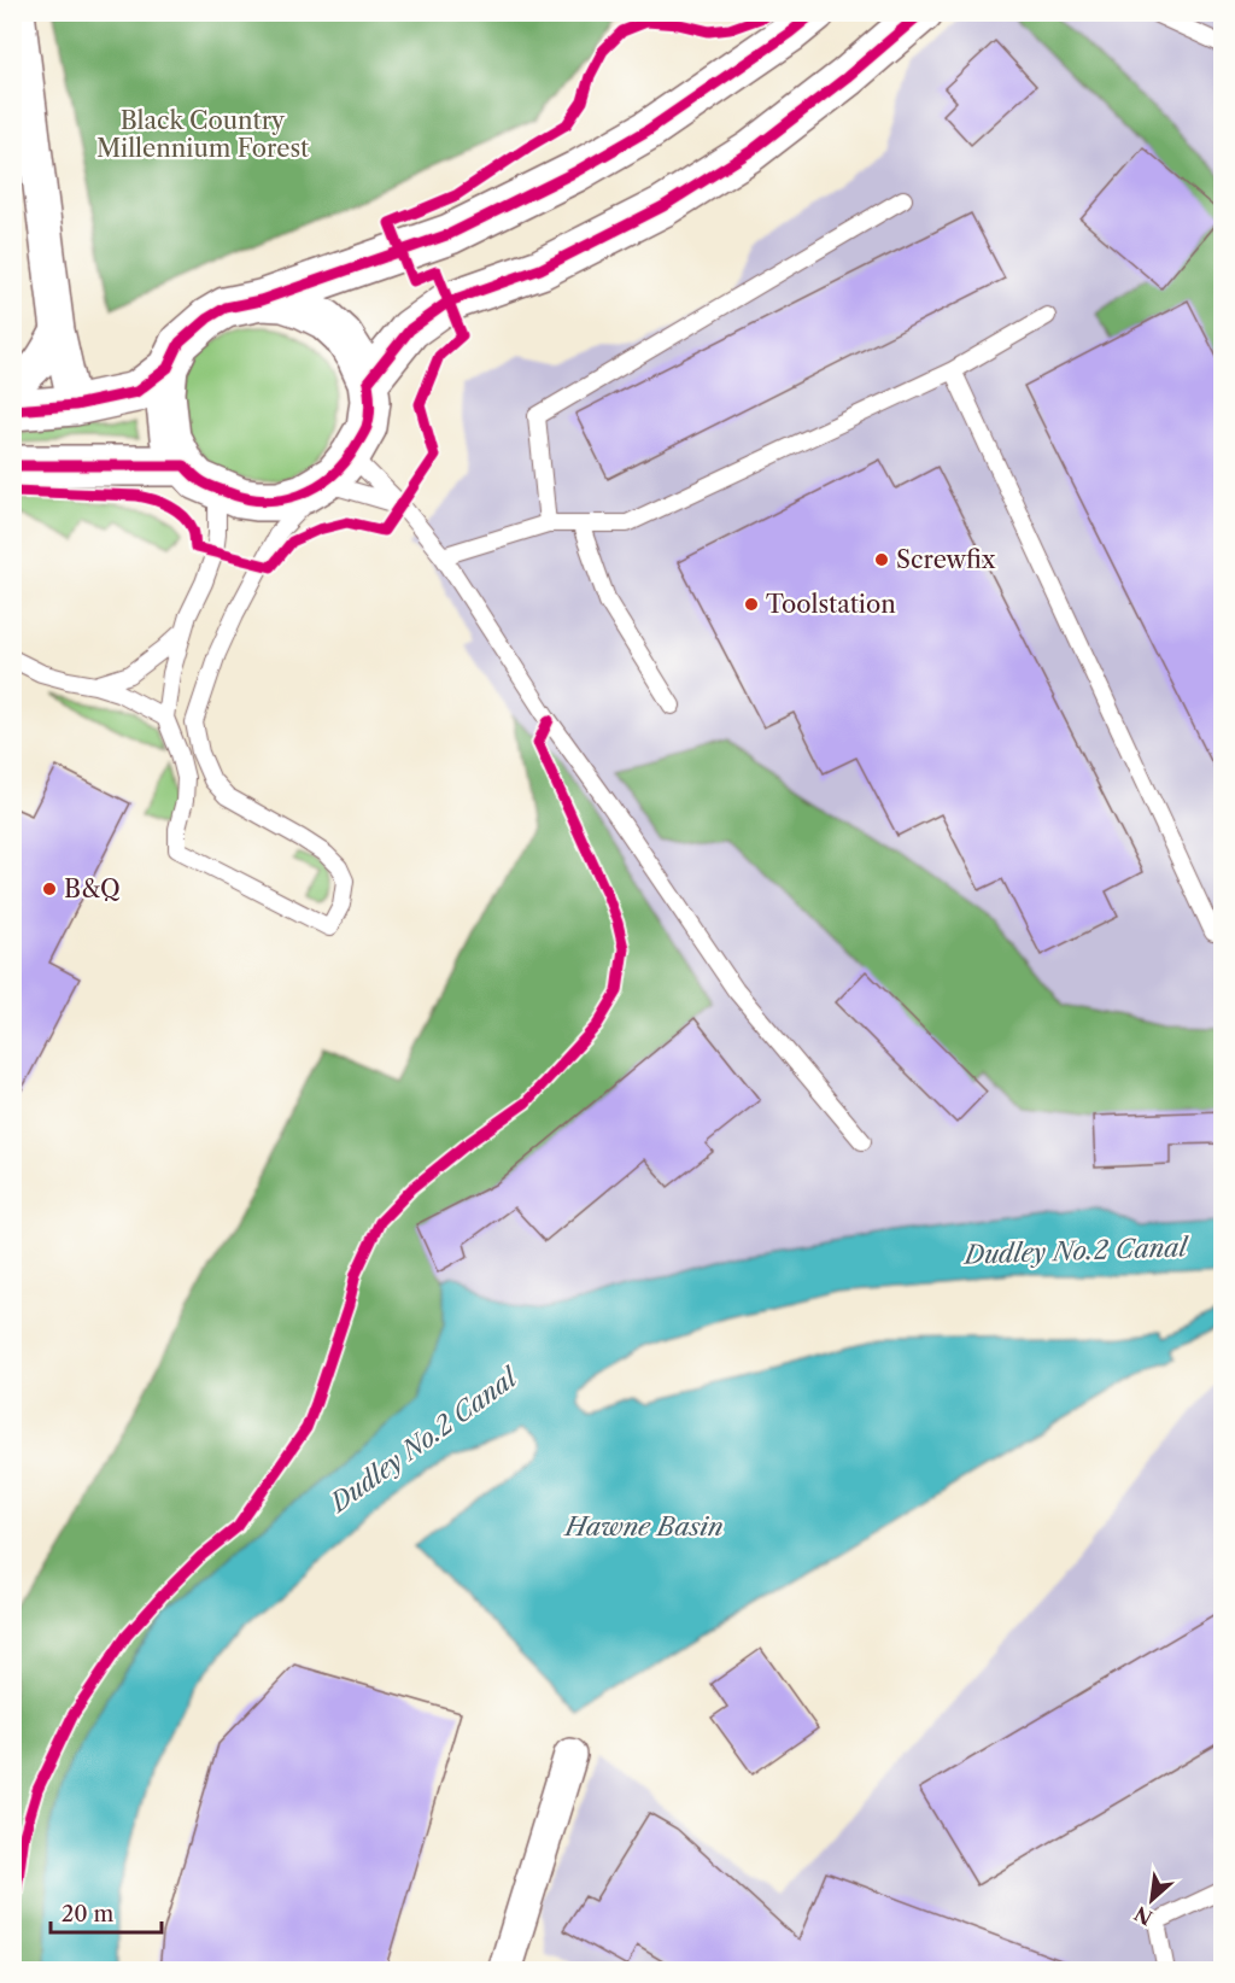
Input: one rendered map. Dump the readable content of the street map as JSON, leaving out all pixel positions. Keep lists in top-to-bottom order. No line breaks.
{"water":["Dudley No.2 Canal","Hawne Basin"],"parks":["Black Country Millennium Forest"],"places":["Screwfix","Toolstation","B&Q"],"scale_bar":"20 m","north":"bottom left"}
